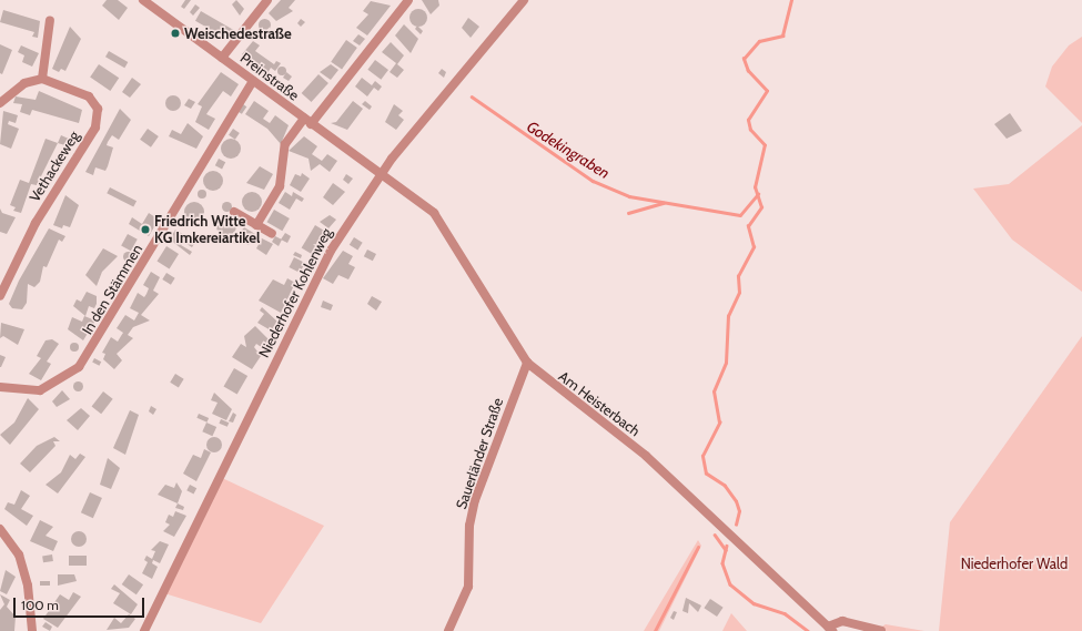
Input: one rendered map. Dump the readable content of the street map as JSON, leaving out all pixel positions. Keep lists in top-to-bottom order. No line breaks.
{"streets":{"street":["Preinstraße","Vethackeweg","In den Stämmen","Niederhofer Kohlenweg","Am Heisterbach","Sauerländer Straße"]},"crossings":[["Preinstraße","In den Stämmen"],["Preinstraße","Niederhofer Kohlenweg"],["Preinstraße","Am Heisterbach"],["Niederhofer Kohlenweg","Am Heisterbach"],["Am Heisterbach","Sauerländer Straße"]],"water":["Godekingraben"],"parks":["Niederhofer Wald"],"places":["Weischedestraße","Friedrich Witte KG Imkereiartikel"],"scale_bar":"100 m"}
